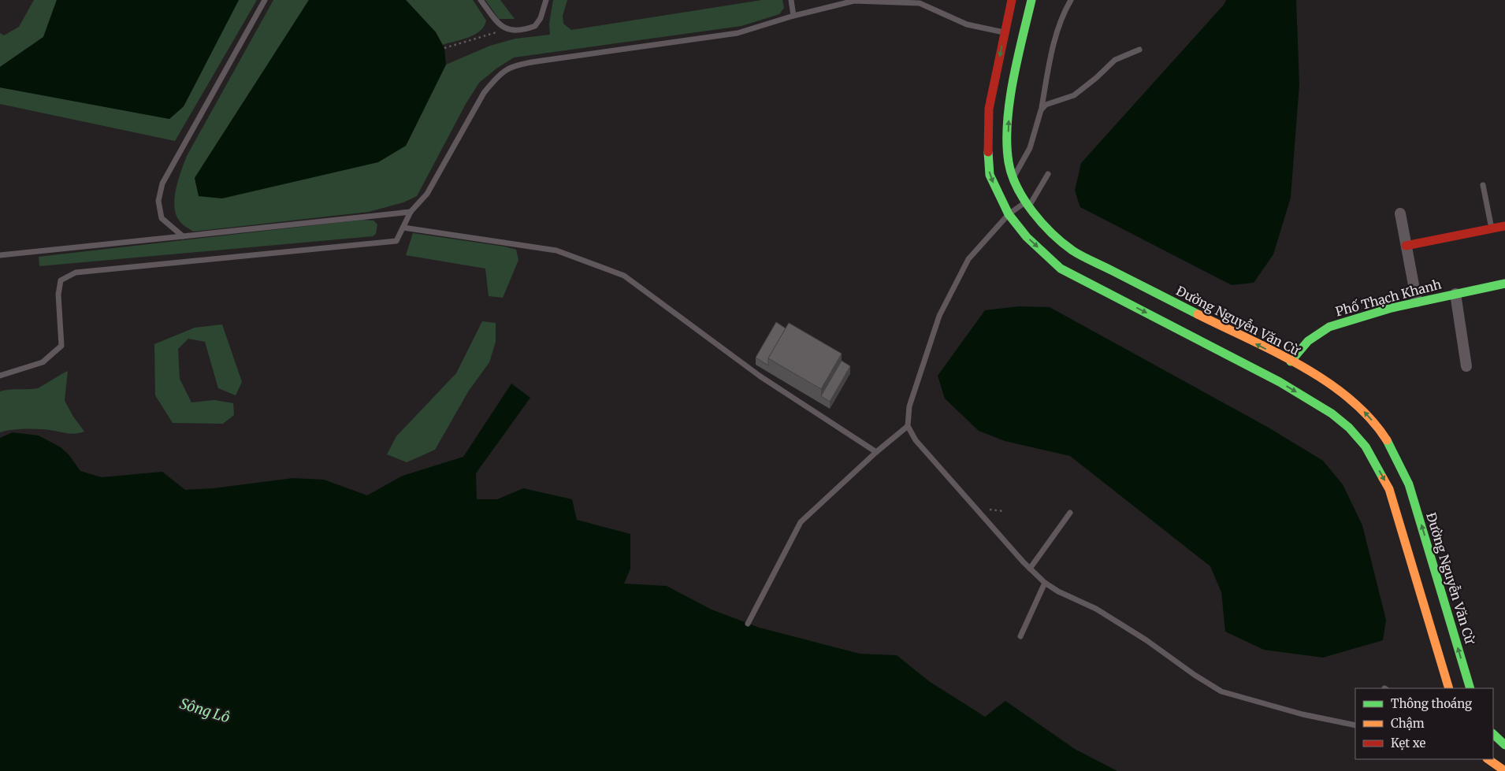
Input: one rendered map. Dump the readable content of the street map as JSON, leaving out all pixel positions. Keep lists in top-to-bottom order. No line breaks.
{"streets":{"main road":["Phố Thạch Khanh","Đường Nguyễn Văn Cừ"]},"crossings":[["Phố Thạch Khanh","Đường Nguyễn Văn Cừ"]],"water":["Sông Lô"],"legend":["Thông thoáng","Chậm","Kẹt xe"]}
